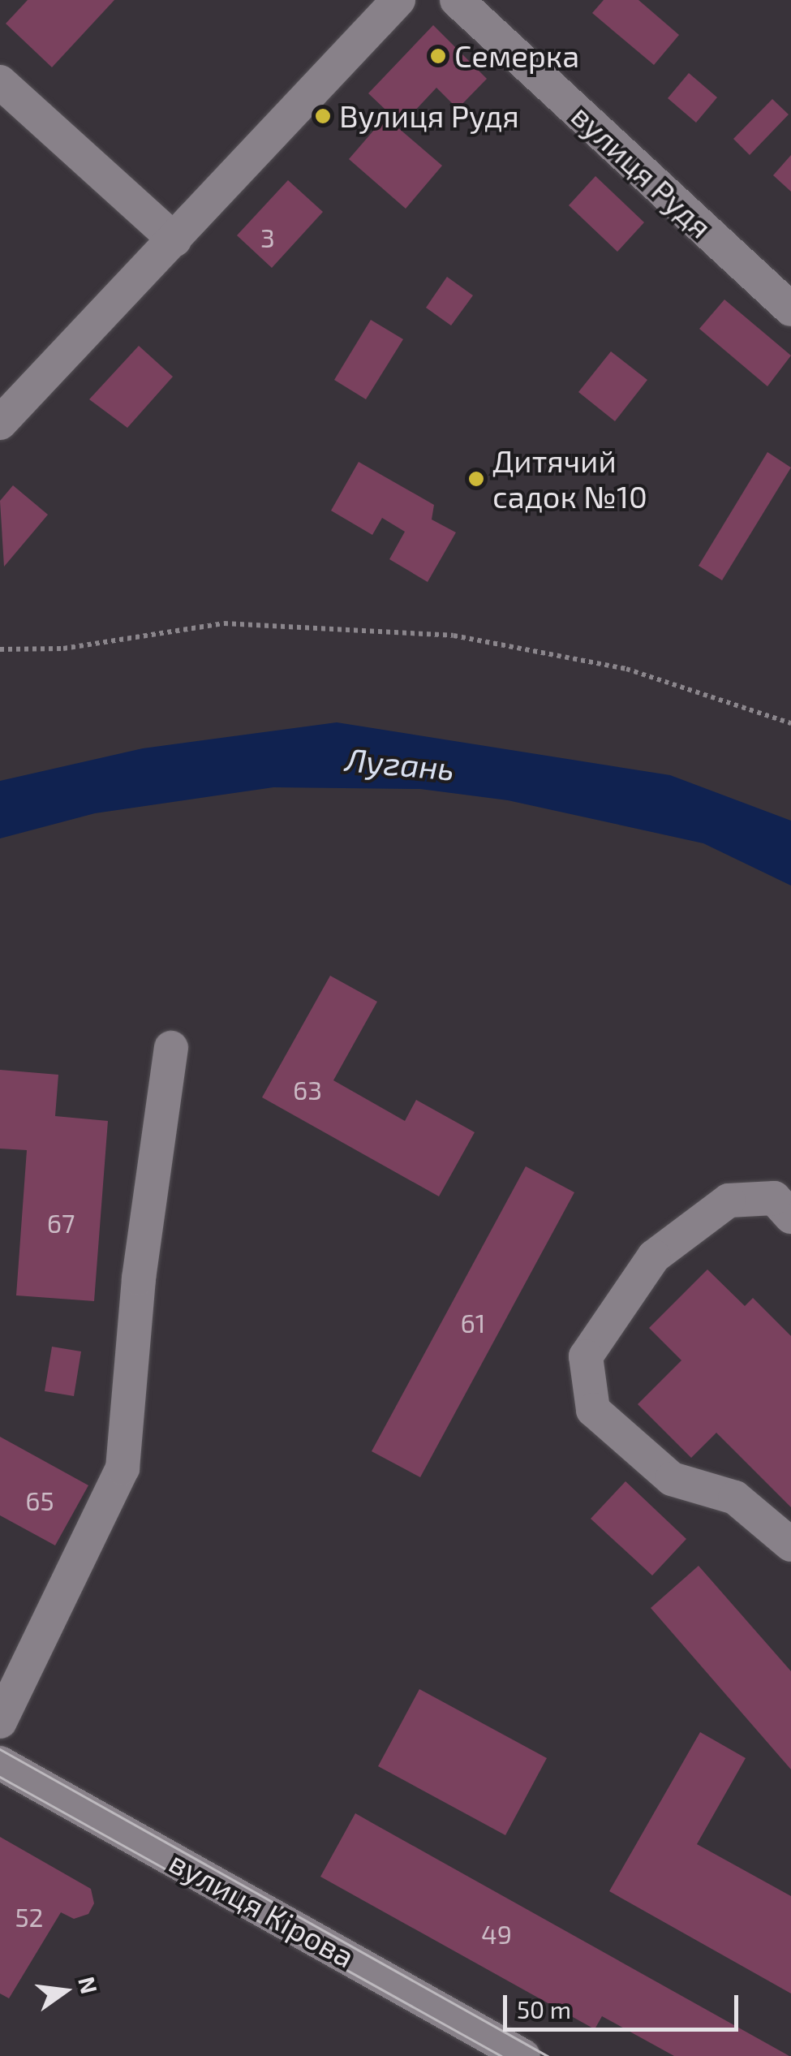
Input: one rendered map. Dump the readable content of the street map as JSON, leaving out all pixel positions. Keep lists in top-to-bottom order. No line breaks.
{"streets":{"street":["вулиця Рудя","вулиця Кірова"]},"water":["Лугань"],"places":["Семерка","Вулиця Рудя","Дитячий садок №10"],"house_numbers":["3","63","67","61","65","52","49"],"scale_bar":"50 m","north":"right"}
